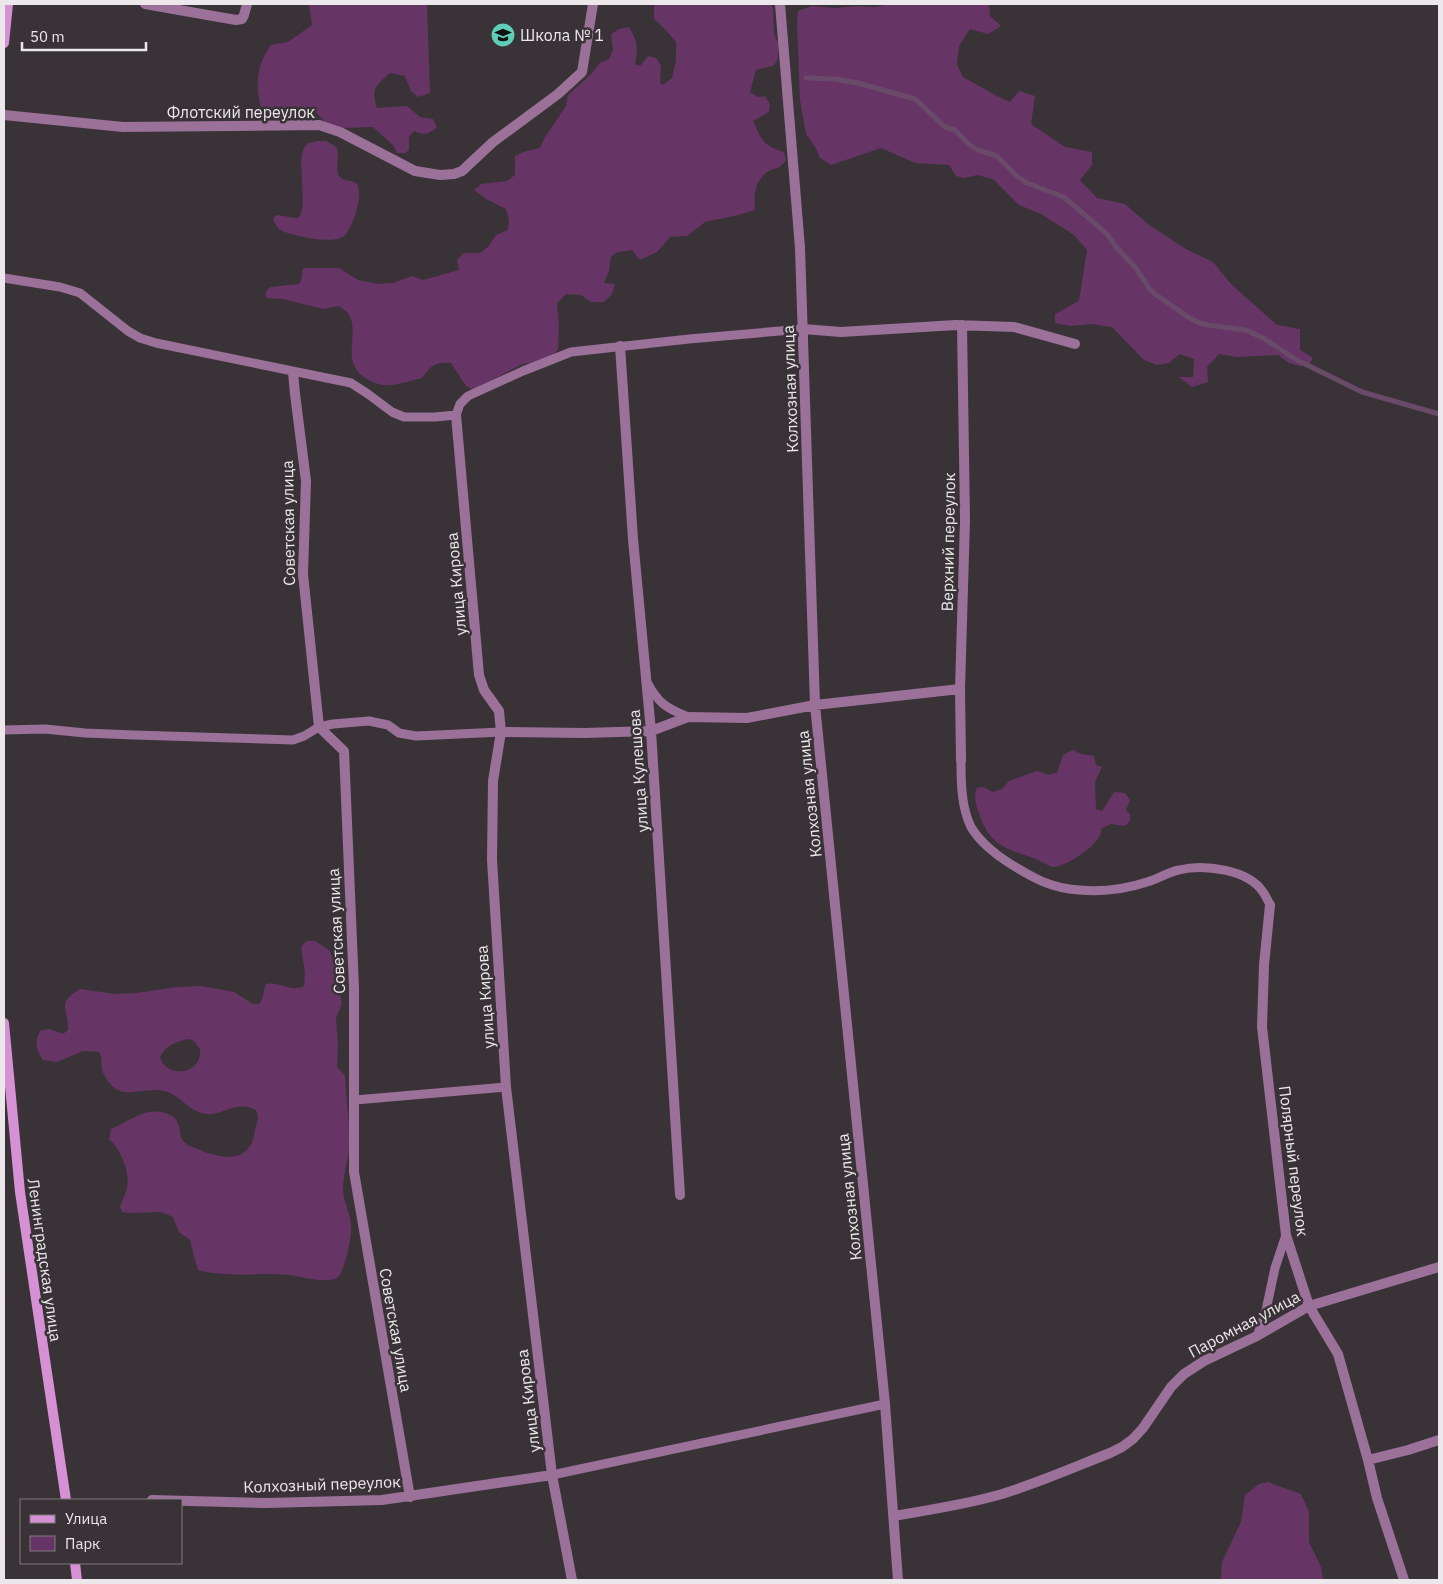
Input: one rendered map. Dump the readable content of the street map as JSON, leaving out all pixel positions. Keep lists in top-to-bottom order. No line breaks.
{"streets":{"main road":["Ленинградская улица"],"street":["Флотский переулок","Колхозная улица","Советская улица","Верхний переулок","улица Кирова","улица Кулешова","Полярный переулок","Паромная улица","Колхозный переулок"]},"crossings":[["Колхозная улица","Паромная улица"],["Советская улица","Колхозный переулок"],["улица Кирова","Колхозный переулок"],["Полярный переулок","Паромная улица"]],"places":{"school or university":["Школа № 1"]},"legend":["Улица","Парк"],"scale_bar":"50 m"}
